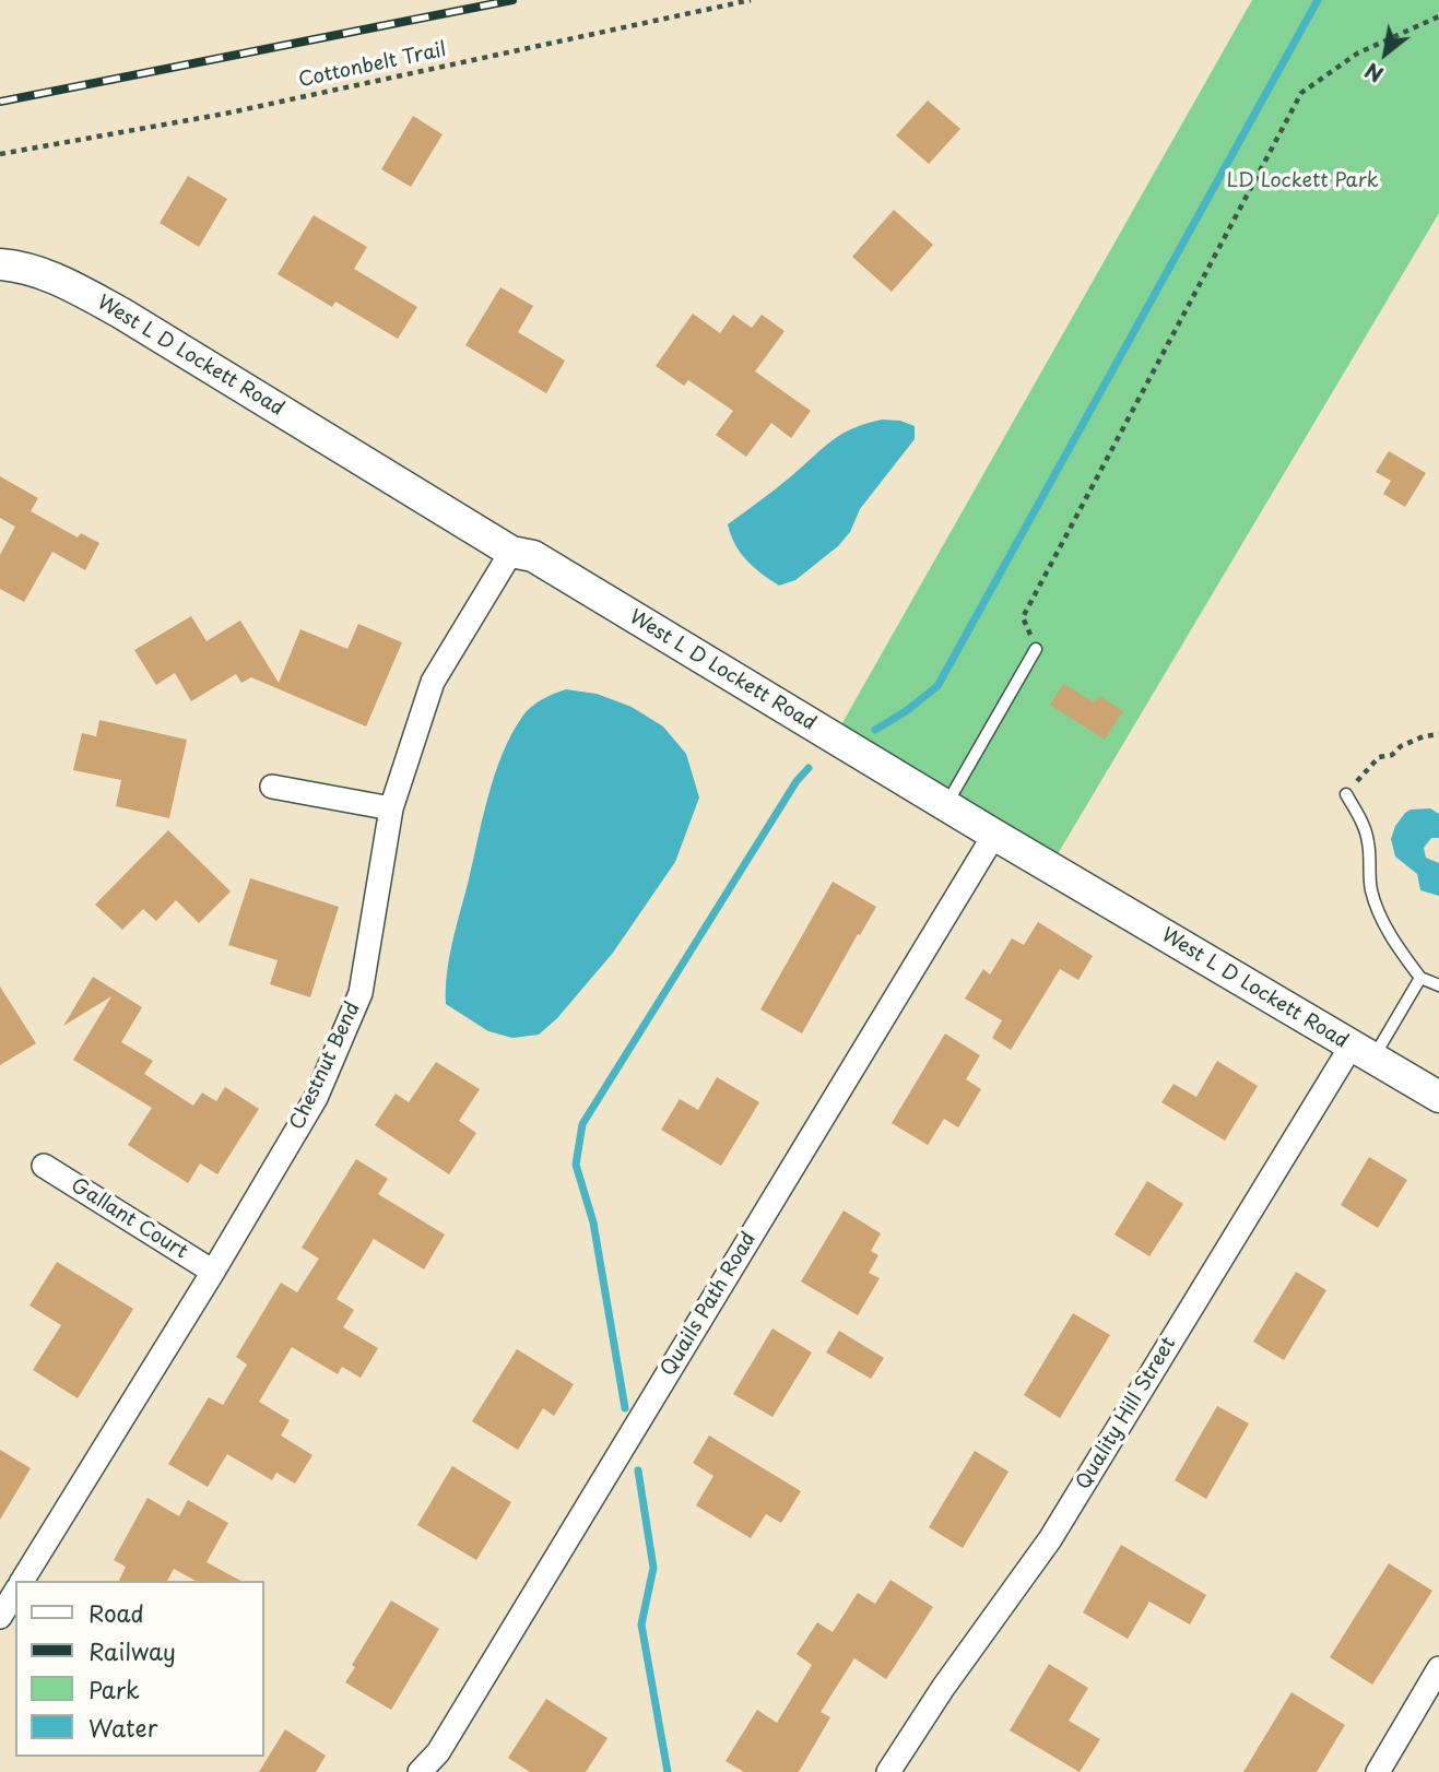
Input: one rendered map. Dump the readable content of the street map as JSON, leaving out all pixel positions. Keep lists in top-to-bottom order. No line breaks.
{"streets":{"main road":["West L D Lockett Road"],"street":["Chestnut Bend","Gallant Court","Quails Path Road","Quality Hill Street"],"path":["Cottonbelt Trail"]},"crossings":[["West L D Lockett Road","Chestnut Bend"],["West L D Lockett Road","Quails Path Road"],["West L D Lockett Road","Quality Hill Street"],["Chestnut Bend","Gallant Court"]],"parks":["LD Lockett Park"],"legend":["Road","Railway","Park","Water"],"north":"bottom left"}
